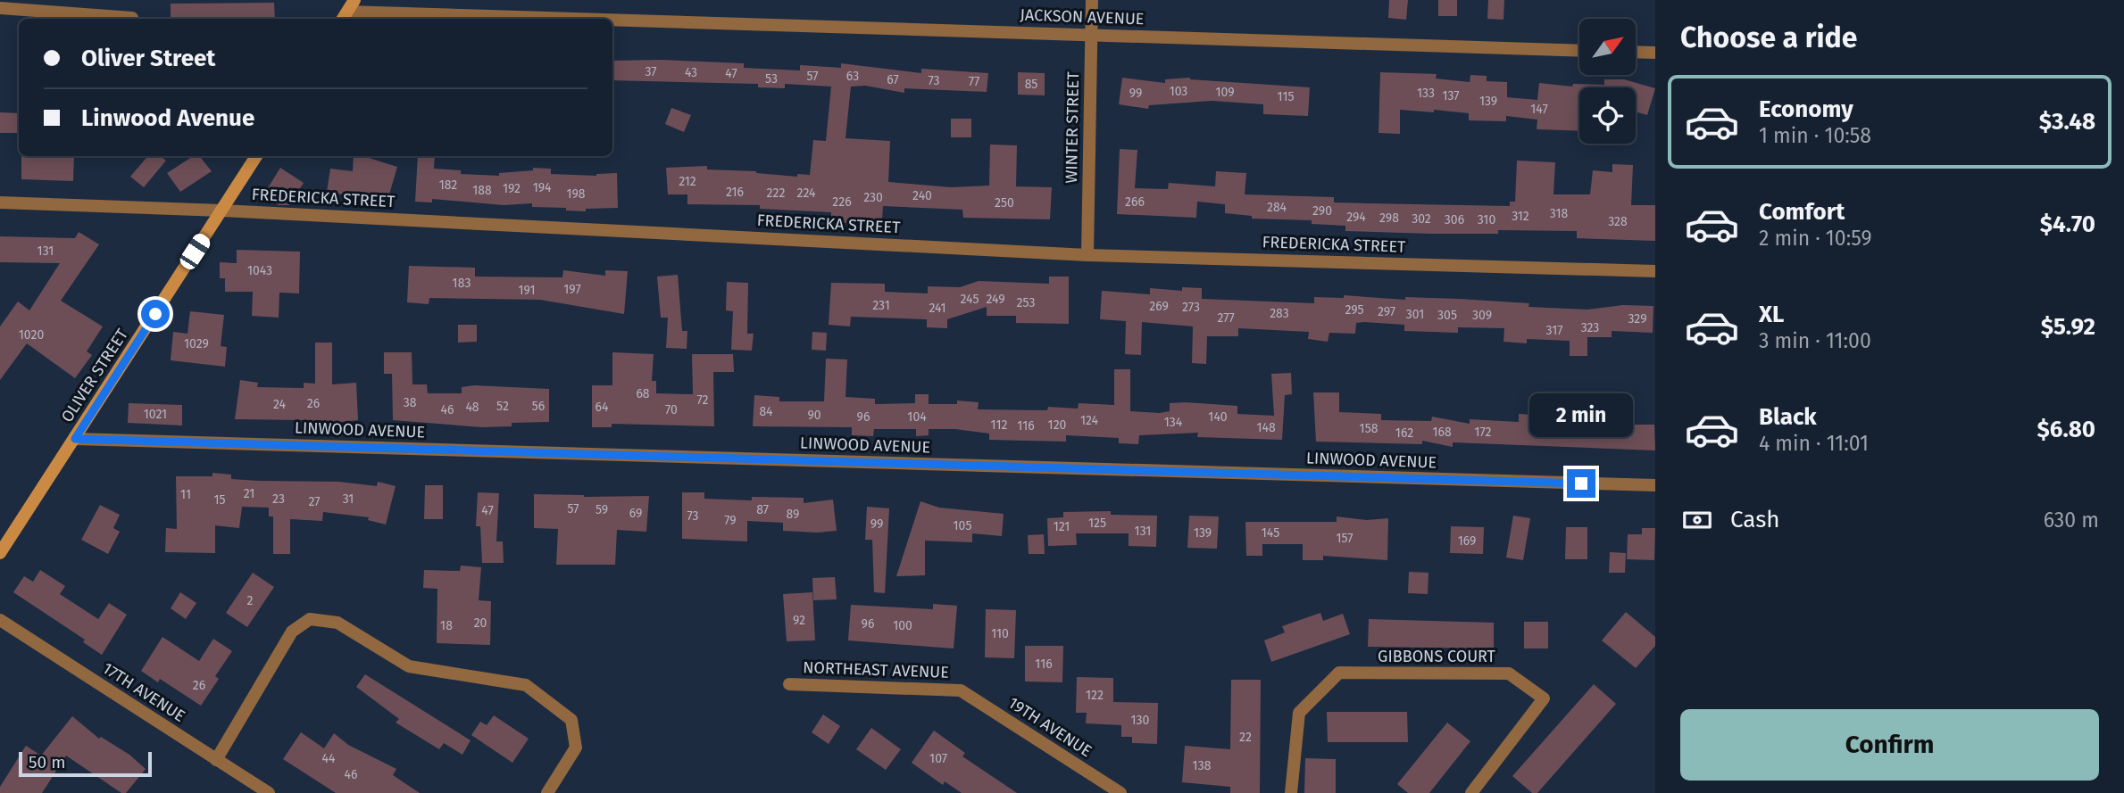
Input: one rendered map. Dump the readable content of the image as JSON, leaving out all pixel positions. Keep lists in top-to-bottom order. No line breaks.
{"streets":{"main road":["OLIVER STREET"],"street":["JACKSON AVENUE","WINTER STREET","FREDERICKA STREET","LINWOOD AVENUE","GIBBONS COURT","NORTHEAST AVENUE","17TH AVENUE","19TH AVENUE"]},"crossings":[["JACKSON AVENUE","WINTER STREET"],["WINTER STREET","FREDERICKA STREET"],["FREDERICKA STREET","OLIVER STREET"],["OLIVER STREET","LINWOOD AVENUE"],["NORTHEAST AVENUE","19TH AVENUE"]],"house_numbers":["37","43","47","57","63","53","67","73","77","85","103","109","99","133","137","115","139","147","212","182","194","192","188","216","222","224","198","240","230","226","266","250","284","290","318","312","294","298","302","306","310","328","131","1043","183","197","191","245","249","253","231","269","273","241","295","297","283","301","305","309","277","329","323","317","1020","1029","68","72","38","26","24","52","56","48","64","46","70","84","1021","90","96","104","140","124","134","112","120","116","148","158","168","172","162","21","11","23","31","15","27","57","59","87","47","69","89","73","79","125","99","105","121","131","139","145","157","169","2","92","20","96","18","100","110","116","26","122","130","22","44","107","138","46"],"scale_bar":"50 m","north":"top right","page":{"heading":"Choose a ride","banner":["Oliver Street","Linwood Avenue"],"list":[{"name":"Economy","note":"1 min · 10:58","value":"$3.48"},{"name":"Comfort","note":"2 min · 10:59","value":"$4.70"},{"name":"XL","note":"3 min · 11:00","value":"$5.92"},{"name":"Black","note":"4 min · 11:01","value":"$6.80"}],"bubble":"2 min","pay":["Cash","630 m"],"buttons":"Confirm","scale":"50 m"}}
